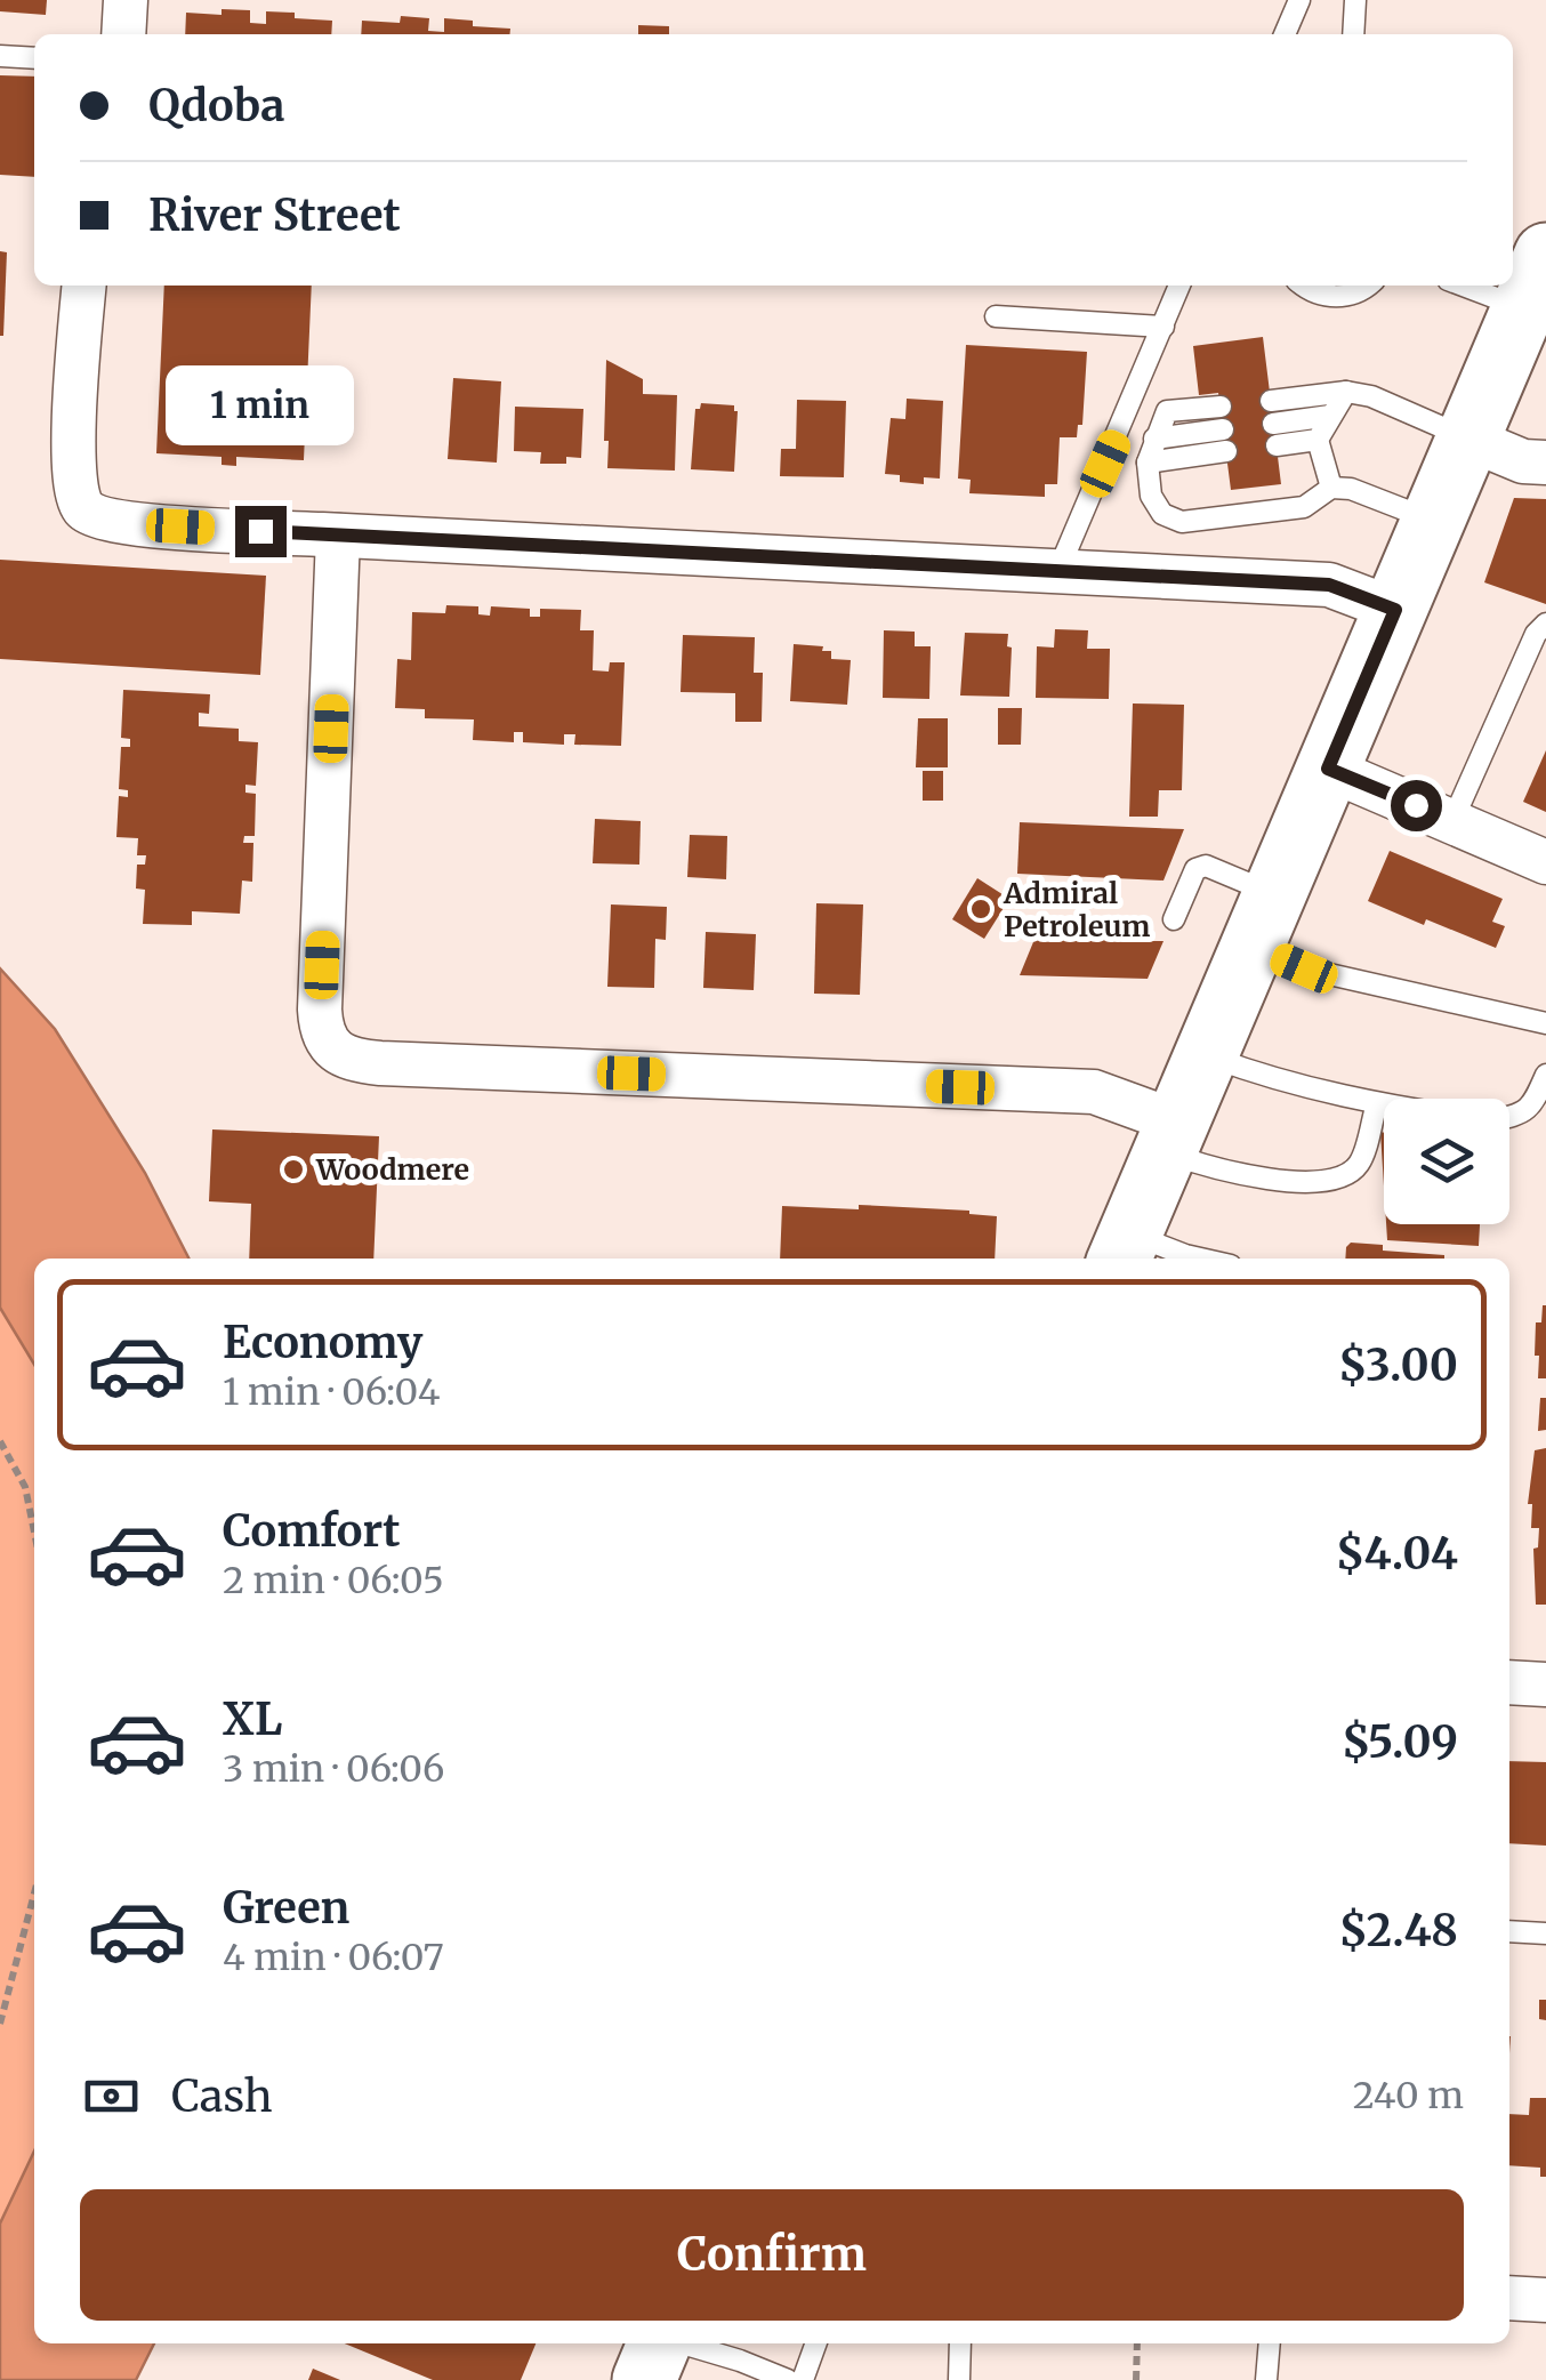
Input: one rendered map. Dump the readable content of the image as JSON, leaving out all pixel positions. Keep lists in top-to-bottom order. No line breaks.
{"places":["Admiral Petroleum","Woodmere"],"page":{"banner":["Qdoba","River Street"],"bubble":"1 min","list":[{"name":"Economy","note":"1 min · 06:04","value":"$3.00"},{"name":"Comfort","note":"2 min · 06:05","value":"$4.04"},{"name":"XL","note":"3 min · 06:06","value":"$5.09"},{"name":"Green","note":"4 min · 06:07","value":"$2.48"}],"pay":["Cash","240 m"],"buttons":"Confirm"}}
